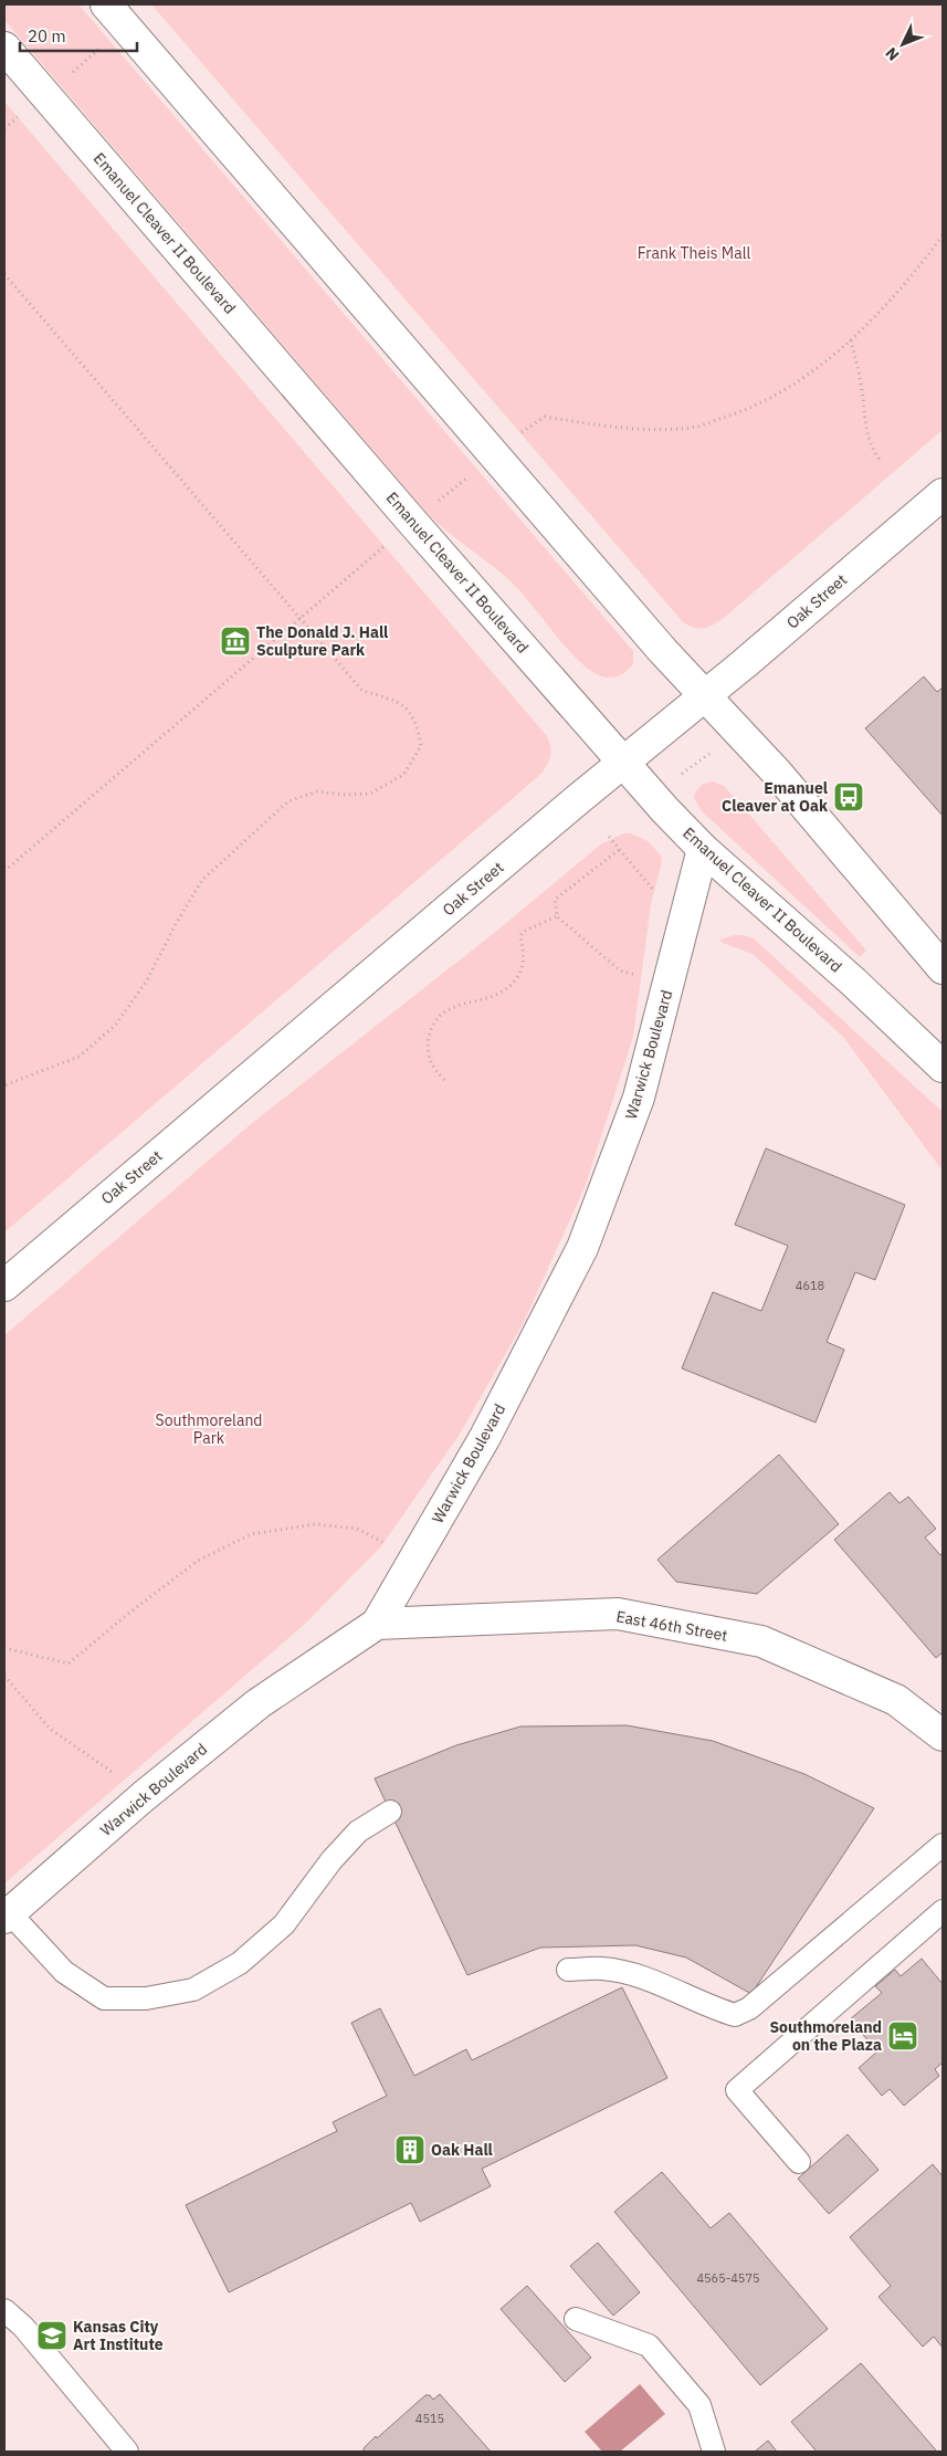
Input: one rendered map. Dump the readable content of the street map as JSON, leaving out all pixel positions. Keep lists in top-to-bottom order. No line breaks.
{"streets":{"street":["Emanuel Cleaver II Boulevard","Oak Street","Warwick Boulevard","East 46th Street"]},"crossings":[["Emanuel Cleaver II Boulevard","Oak Street"],["Emanuel Cleaver II Boulevard","Warwick Boulevard"],["Warwick Boulevard","East 46th Street"]],"parks":["Frank Theis Mall","Southmoreland Park"],"places":{"museum":["The Donald J. Hall Sculpture Park"],"bus stop":["Emanuel Cleaver at Oak"],"hotel":["Southmoreland on the Plaza"],"building":["Oak Hall"],"school or university":["Kansas City Art Institute"]},"house_numbers":["4618","4565-4575","4515"],"scale_bar":"20 m","north":"bottom left"}
